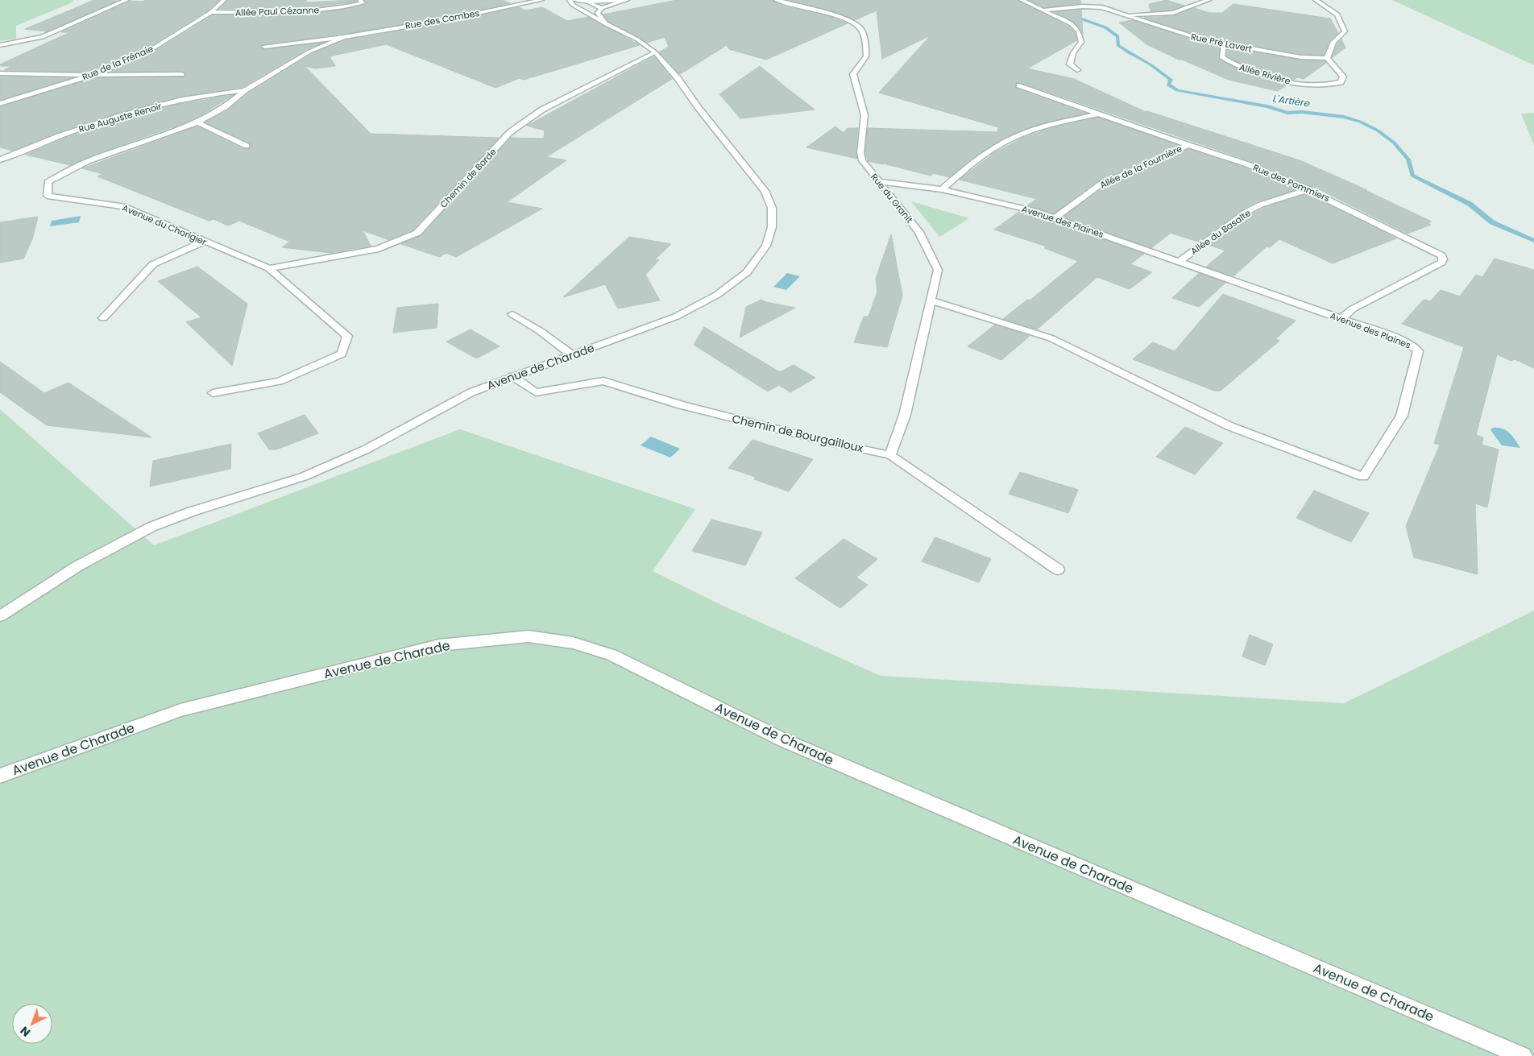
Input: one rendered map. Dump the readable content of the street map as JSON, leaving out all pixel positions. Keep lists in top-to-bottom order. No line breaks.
{"streets":{"street":["Allée Paul Cézanne","Rue des Combes","Rue Pré Lavert","Rue de la Frênaie","Allée Rivière","Rue Auguste Renoir","Allée de la Fournière","Chemin de Borde","Rue des Pommiers","Rue du Granit","Avenue des Plaines","Avenue du Chorigier","Allée du Basalte","Avenue de Charade","Chemin de Bourgailloux"]},"crossings":[["Allée Paul Cézanne","Rue de la Frênaie"],["Rue des Combes","Avenue du Chorigier"],["Rue Pré Lavert","Allée Rivière"],["Rue Auguste Renoir","Avenue du Chorigier"],["Allée de la Fournière","Rue des Pommiers"],["Allée de la Fournière","Avenue des Plaines"],["Chemin de Borde","Avenue du Chorigier"],["Chemin de Borde","Avenue de Charade"],["Rue des Pommiers","Avenue des Plaines"],["Rue des Pommiers","Allée du Basalte"],["Rue du Granit","Avenue des Plaines"],["Rue du Granit","Chemin de Bourgailloux"],["Avenue des Plaines","Allée du Basalte"],["Avenue de Charade","Chemin de Bourgailloux"]],"water":["L'Artière"],"north":"bottom left"}
